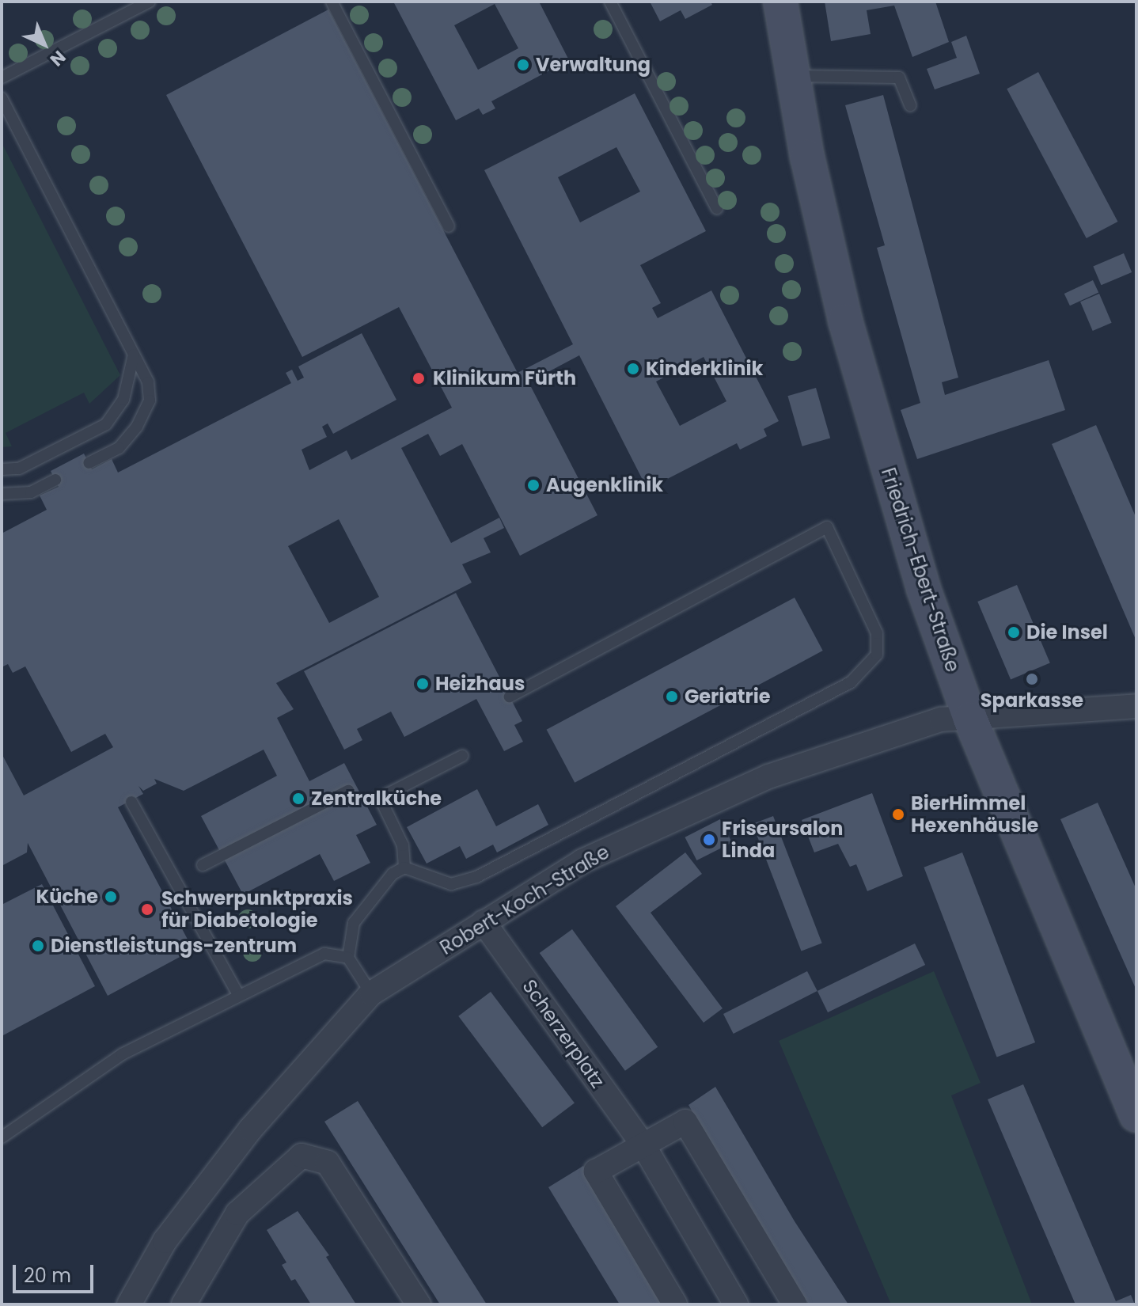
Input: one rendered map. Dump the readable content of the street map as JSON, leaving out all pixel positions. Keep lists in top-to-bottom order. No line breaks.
{"streets":{"street":["Friedrich-Ebert-Straße","Robert-Koch-Straße","Scherzerplatz"]},"crossings":[["Friedrich-Ebert-Straße","Robert-Koch-Straße"],["Robert-Koch-Straße","Scherzerplatz"]],"places":["Verwaltung","Kinderklinik","Klinikum Fürth","Augenklinik","Die Insel","Sparkasse","Heizhaus","Geriatrie","Zentralküche","BierHimmel Hexenhäusle","Friseursalon Linda","Küche","Schwerpunktpraxis für Diabetologie","Dienstleistungs-zentrum"],"scale_bar":"20 m","north":"bottom right"}
